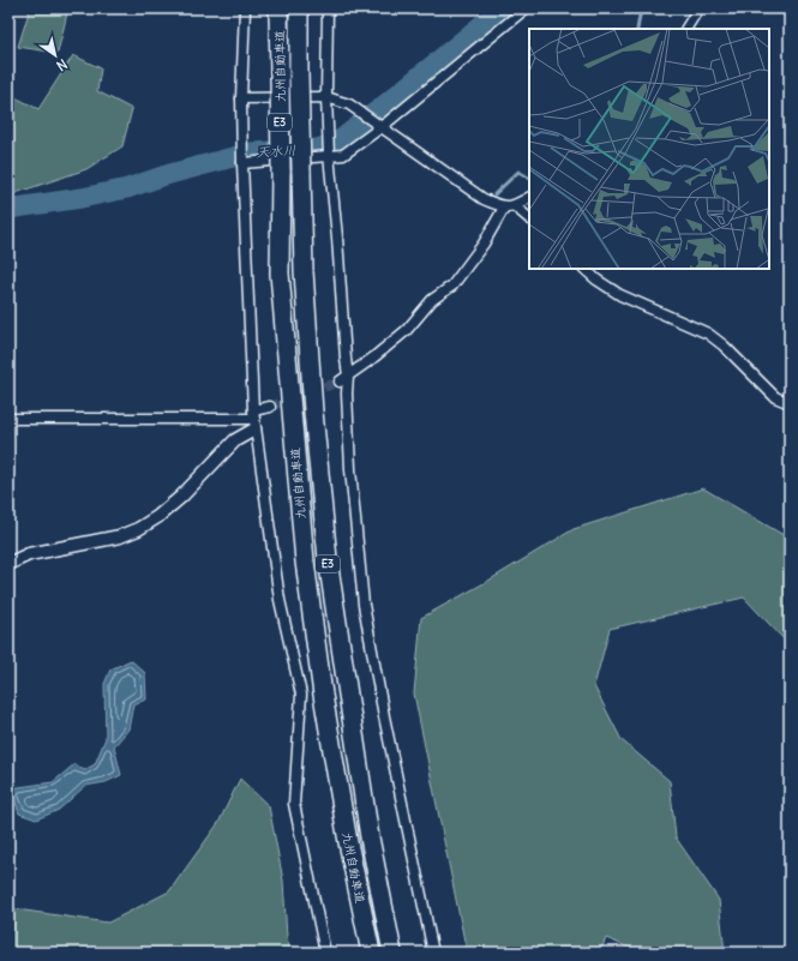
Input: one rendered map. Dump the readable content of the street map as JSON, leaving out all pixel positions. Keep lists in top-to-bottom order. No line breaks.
{"streets":{"highway":["九州自動車道","E3"]},"water":["天水川"],"north":"bottom right"}
